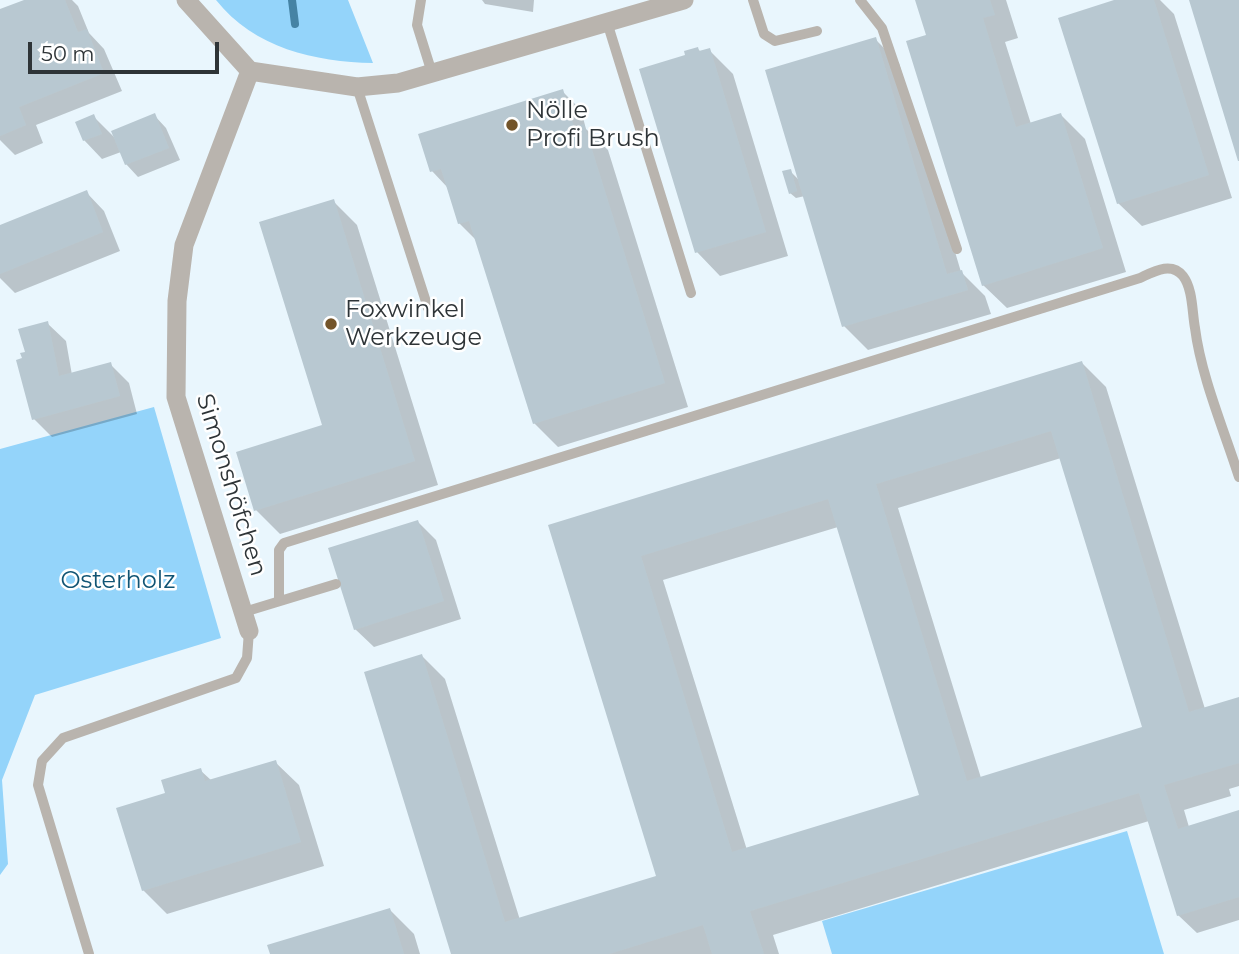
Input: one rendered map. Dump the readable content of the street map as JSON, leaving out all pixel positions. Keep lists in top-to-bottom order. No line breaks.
{"streets":{"street":["Simonshöfchen"]},"parks":["Osterholz"],"places":["Nölle Profi Brush","Foxwinkel Werkzeuge"],"scale_bar":"50 m"}
